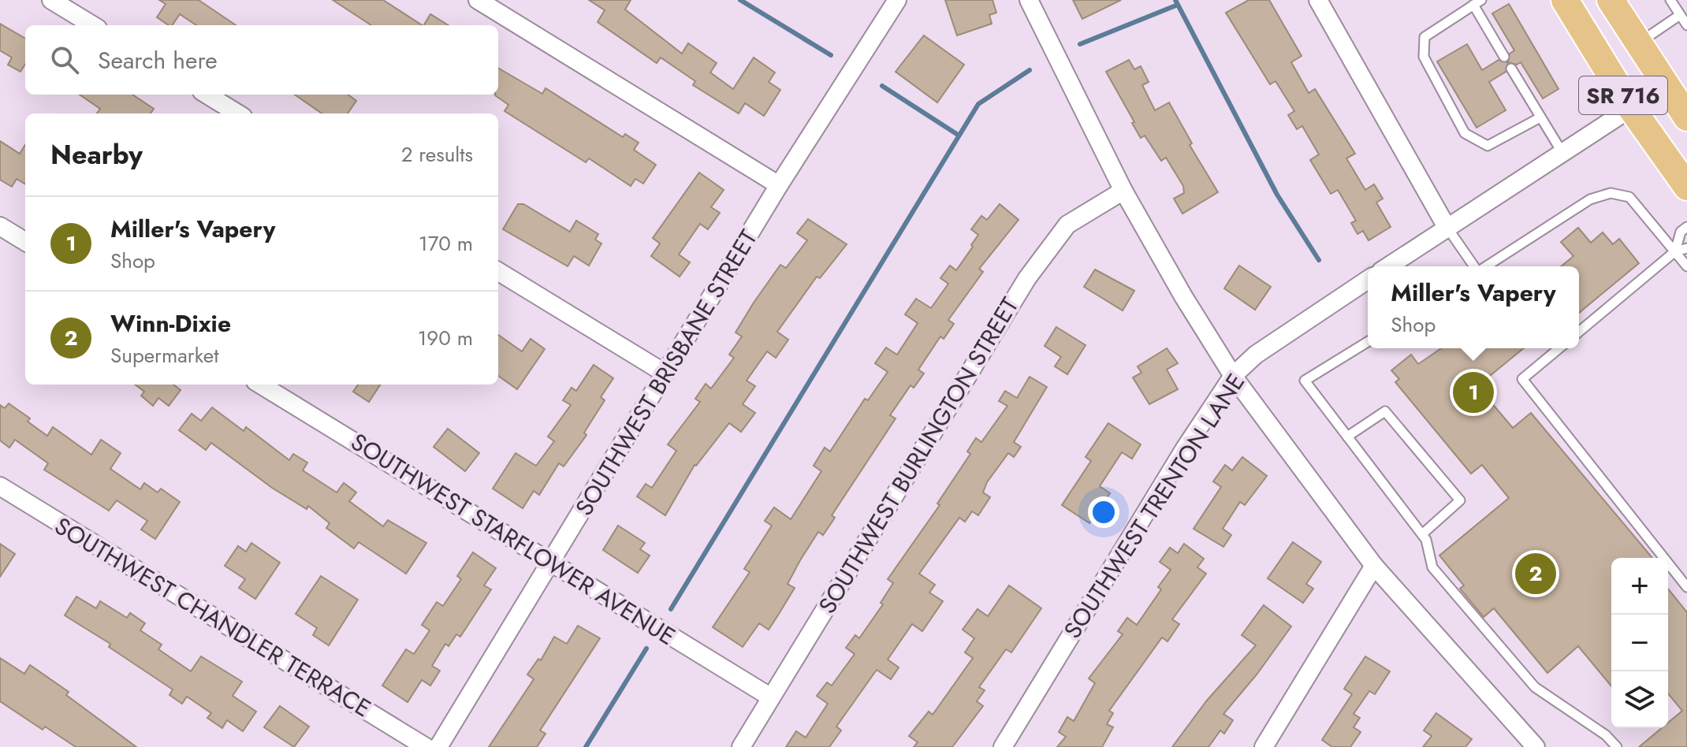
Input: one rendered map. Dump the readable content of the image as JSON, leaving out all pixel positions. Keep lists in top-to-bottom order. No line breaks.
{"streets":{"main road":["SR 716"],"street":["SOUTHWEST BRISBANE STREET","SOUTHWEST BURLINGTON STREET","SOUTHWEST TRENTON LANE","SOUTHWEST STARFLOWER AVENUE","SOUTHWEST CHANDLER TERRACE"]},"crossings":[["SOUTHWEST BRISBANE STREET","SOUTHWEST STARFLOWER AVENUE"],["SOUTHWEST BURLINGTON STREET","SOUTHWEST STARFLOWER AVENUE"]],"page":{"search":"Search here","heading":["Nearby","2 results"],"list":[{"mark":"1","name":"Miller's Vapery","note":"Shop","value":"170 m"},{"mark":"2","name":"Winn-Dixie","note":"Supermarket","value":"190 m"}],"popup":["Miller's Vapery","Shop"],"pins":["1","2"],"map_buttons":["+","−"]}}
